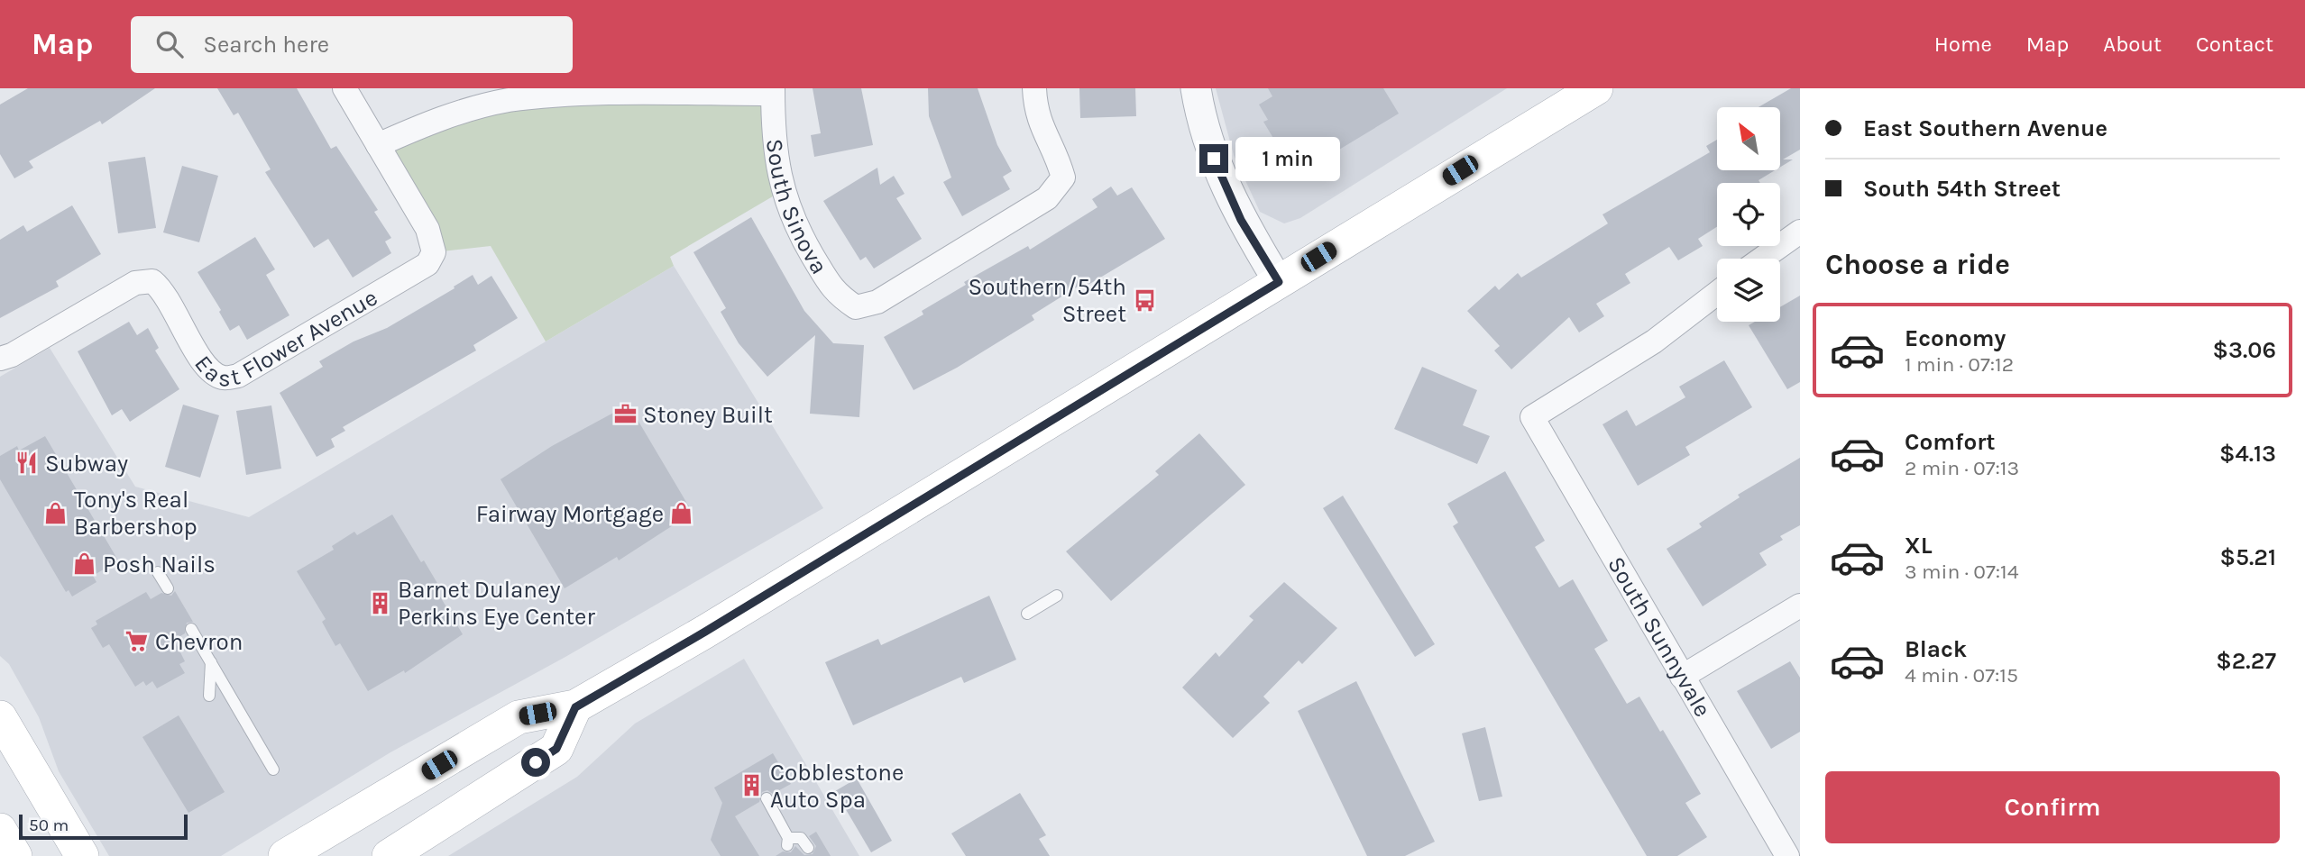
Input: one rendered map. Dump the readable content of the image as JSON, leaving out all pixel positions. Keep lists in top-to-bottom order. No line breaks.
{"streets":{"street":["South Sinova","East Flower Avenue","South Sunnyvale"]},"places":{"bus stop":["Southern/54th Street"],"office":["Stoney Built"],"restaurant":["Subway"],"shop":["Tony's Real Barbershop","Fairway Mortgage","Posh Nails"],"building":["Barnet Dulaney Perkins Eye Center","Cobblestone Auto Spa"],"supermarket":["Chevron"]},"scale_bar":"50 m","north":"top left","page":{"header":"Map","search":"Search here","nav":["Home","Map","About","Contact"],"banner":["East Southern Avenue","South 54th Street"],"bubble":"1 min","heading":"Choose a ride","list":[{"name":"Economy","note":"1 min · 07:12","value":"$3.06"},{"name":"Comfort","note":"2 min · 07:13","value":"$4.13"},{"name":"XL","note":"3 min · 07:14","value":"$5.21"},{"name":"Black","note":"4 min · 07:15","value":"$2.27"}],"buttons":"Confirm","scale":"50 m"}}
